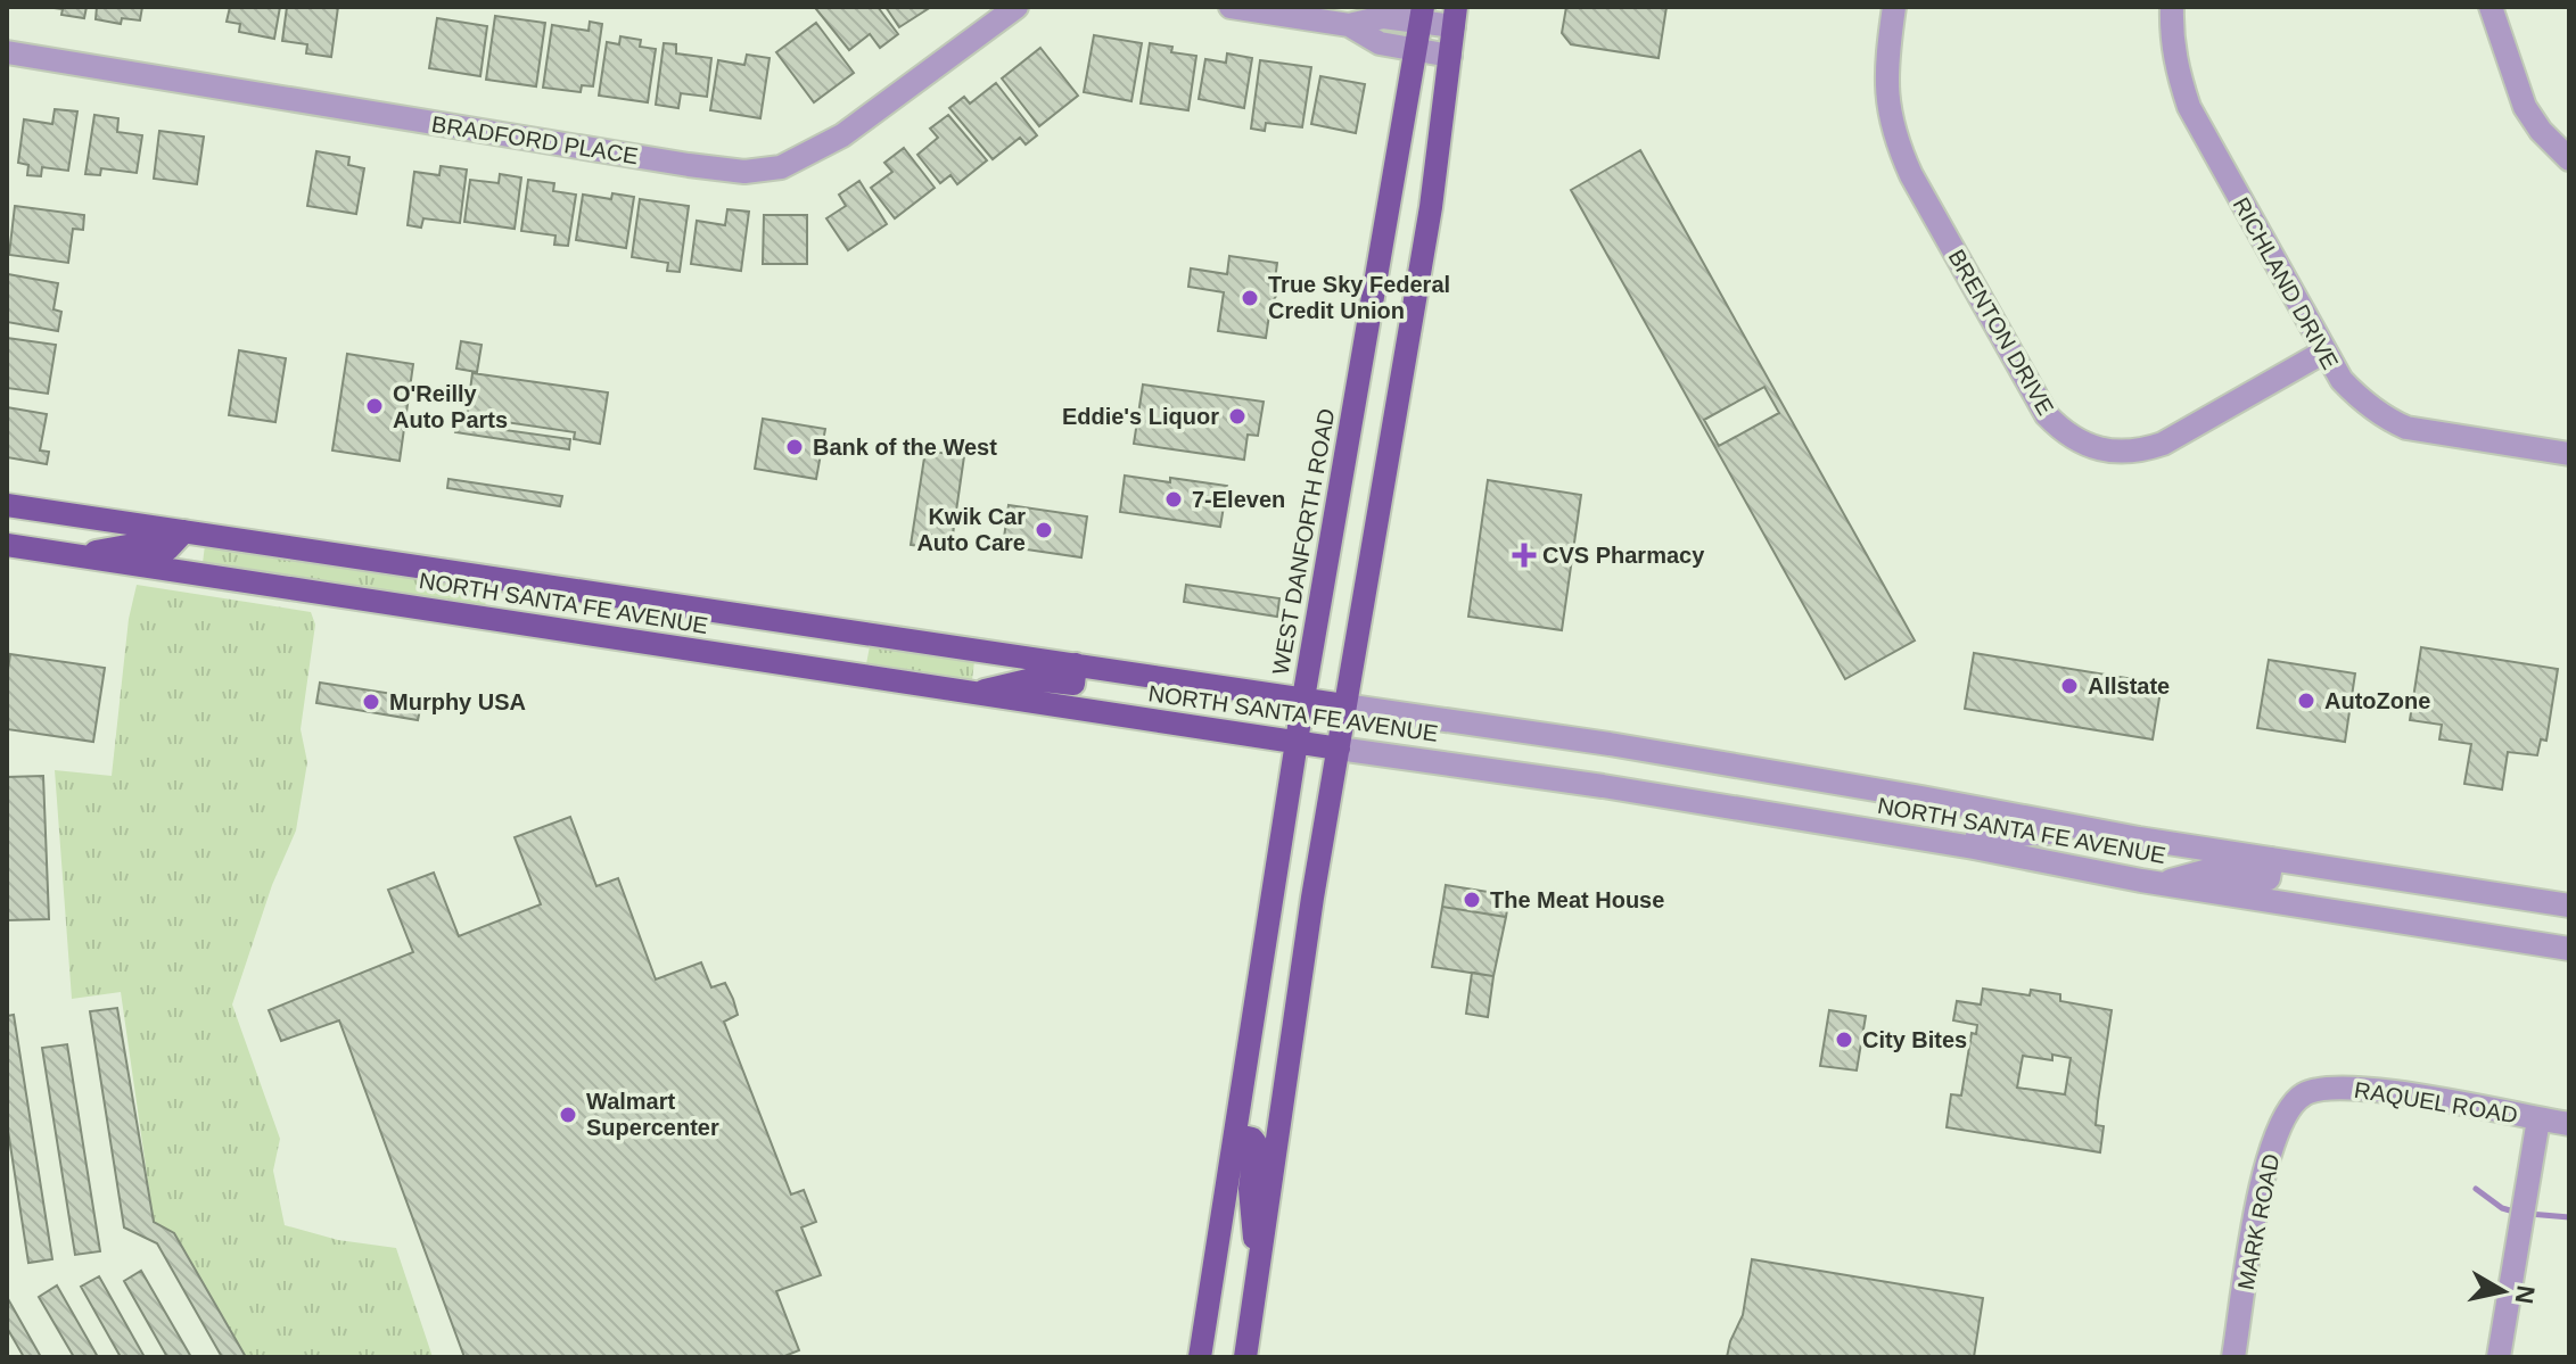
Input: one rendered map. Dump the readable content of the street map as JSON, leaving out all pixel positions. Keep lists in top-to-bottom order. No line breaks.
{"streets":{"main road":["WEST DANFORTH ROAD","NORTH SANTA FE AVENUE"],"street":["BRADFORD PLACE","RICHLAND DRIVE","BRENTON DRIVE","RAQUEL ROAD","MARK ROAD"]},"crossings":[["RICHLAND DRIVE","BRENTON DRIVE"],["WEST DANFORTH ROAD","NORTH SANTA FE AVENUE"],["RAQUEL ROAD","MARK ROAD"]],"places":{"other":["True Sky Federal Credit Union","O'Reilly Auto Parts","Eddie's Liquor","Bank of the West","7-Eleven","Kwik Car Auto Care","Allstate","AutoZone","Murphy USA","The Meat House","City Bites","Walmart Supercenter"],"health":["CVS Pharmacy"]},"north":"right"}
